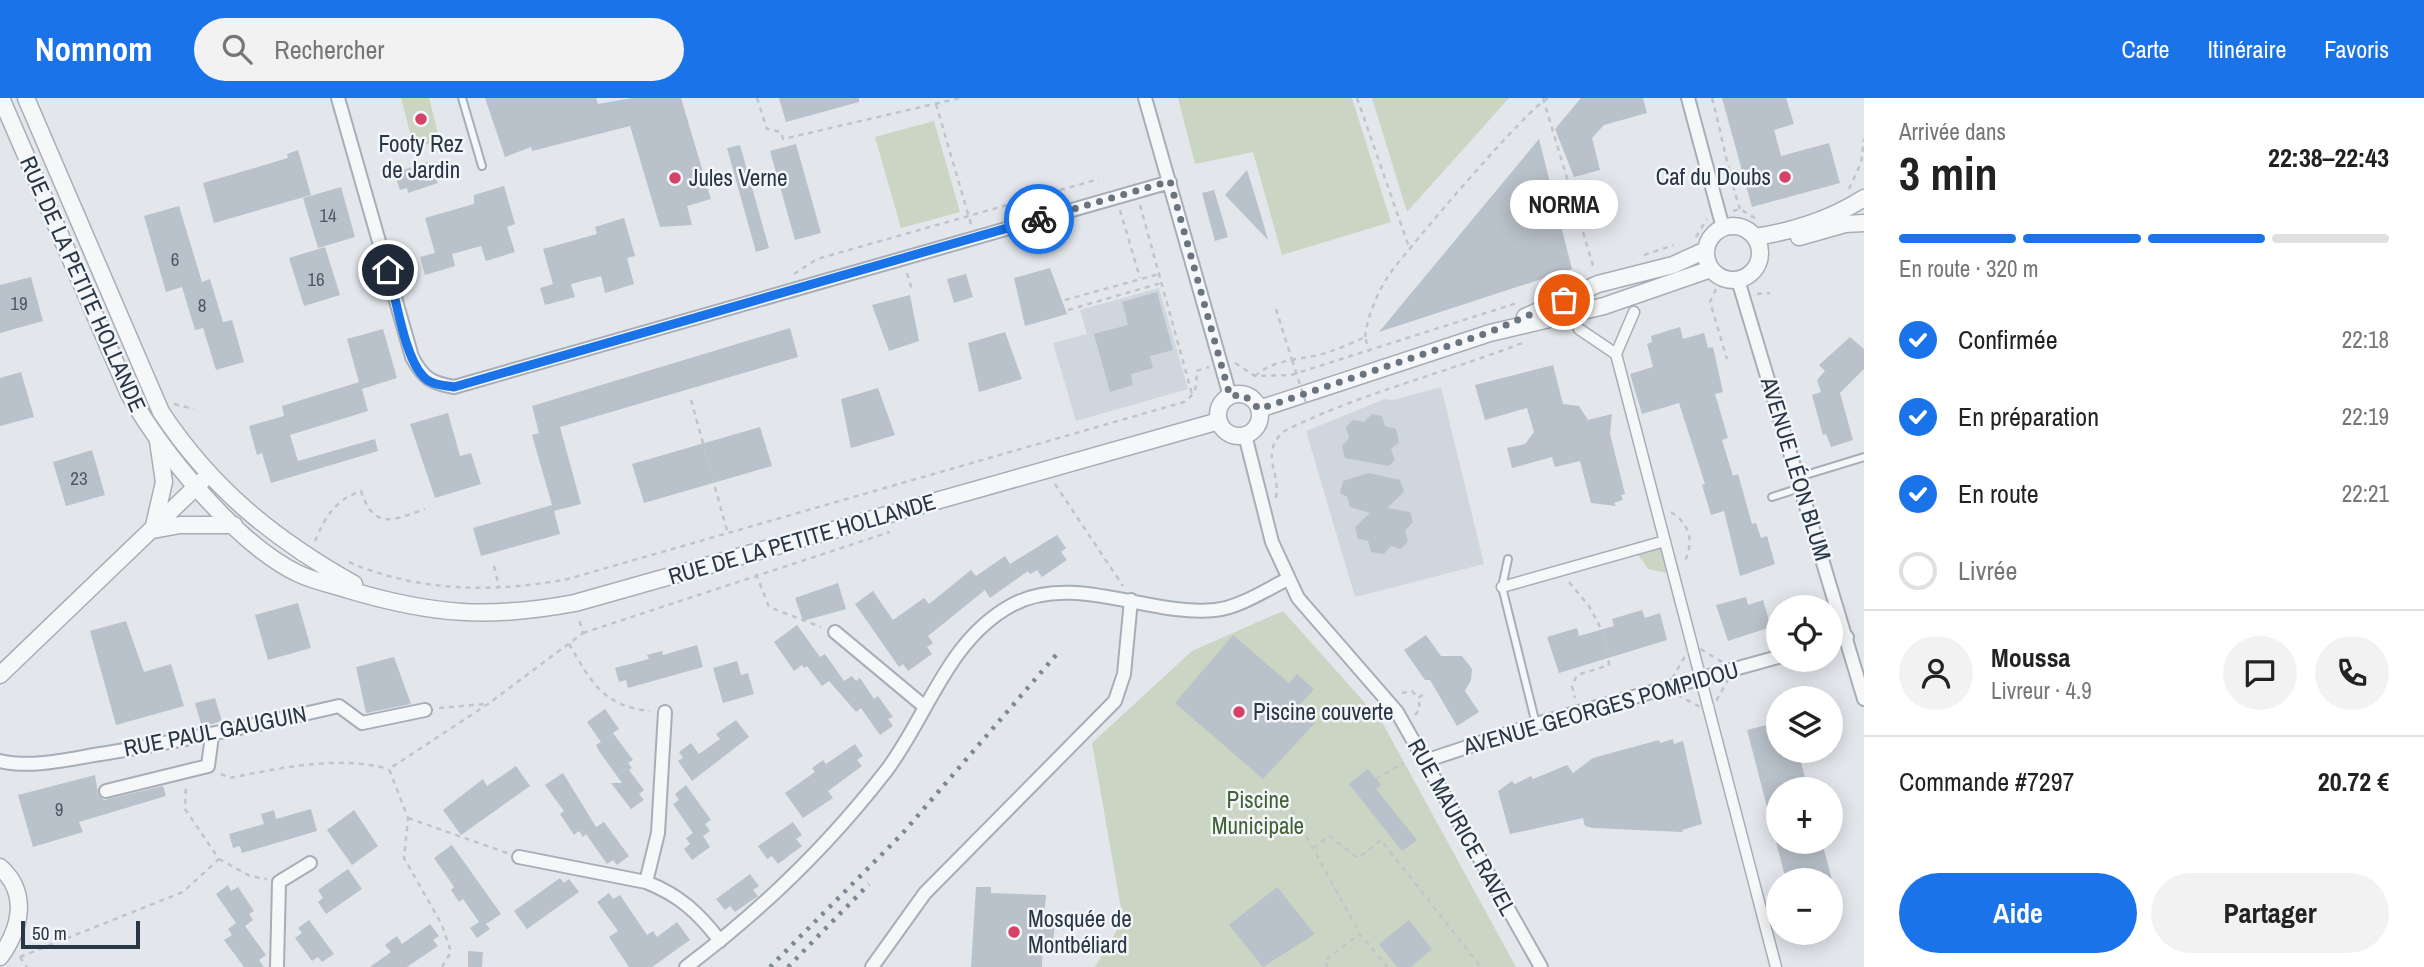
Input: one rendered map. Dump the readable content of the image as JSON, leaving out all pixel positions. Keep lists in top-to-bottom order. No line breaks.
{"streets":{"street":["RUE DE LA PETITE HOLLANDE","AVENUE LÉON BLUM","AVENUE GEORGES POMPIDOU","RUE PAUL GAUGUIN","RUE MAURICE RAVEL"]},"crossings":[["RUE DE LA PETITE HOLLANDE","RUE MAURICE RAVEL"],["AVENUE GEORGES POMPIDOU","RUE MAURICE RAVEL"]],"parks":["Piscine Municipale"],"places":["Footy Rez de Jardin","Caf du Doubs","Jules Verne","NORMA","Piscine couverte","Mosquée de Montbéliard"],"house_numbers":["14","6","16","19","8","23","9"],"scale_bar":"50 m","page":{"header":"Nomnom","search":"Rechercher","nav":["Carte","Itinéraire","Favoris"],"heading":["3 min","Arrivée dans","22:38–22:43"],"panel":["Moussa","Livreur · 4.9","Commande #7297","20.72 €"],"bubble":"NORMA","bar":"En route · 320 m","list":[["Confirmée","22:18"],["En préparation","22:19"],["En route","22:21"],"Livrée"],"map_buttons":["+","−"],"buttons":["Aide","Partager"],"scale":"50 m"}}
